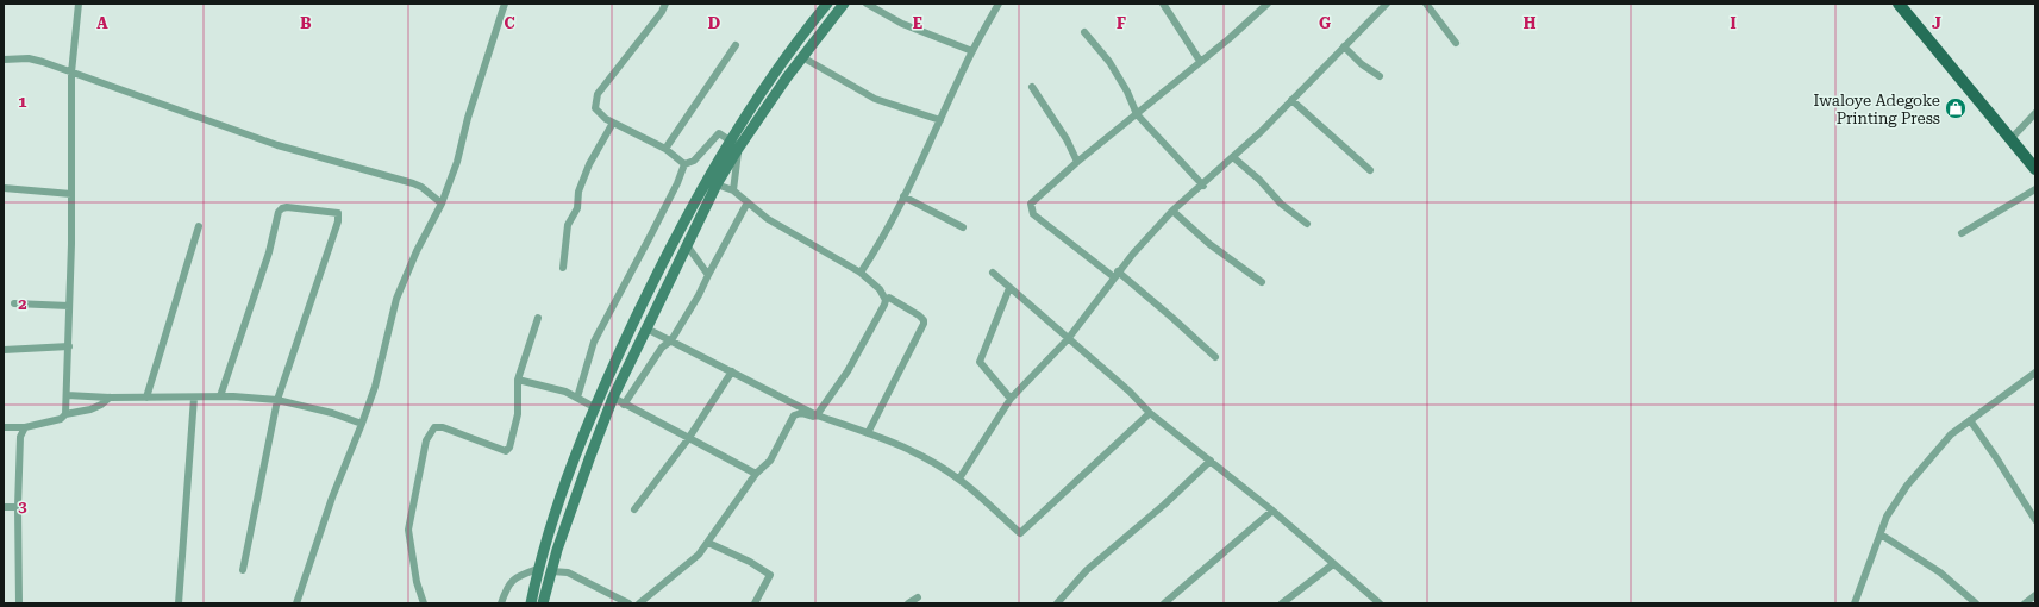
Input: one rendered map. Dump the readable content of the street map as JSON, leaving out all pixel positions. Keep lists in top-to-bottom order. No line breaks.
{"places":{"shop":["Iwaloye Adegoke Printing Press"]},"grid":{"columns":["A","B","C","D","E","F","G","H","I","J"],"rows":["1","2","3"]}}
